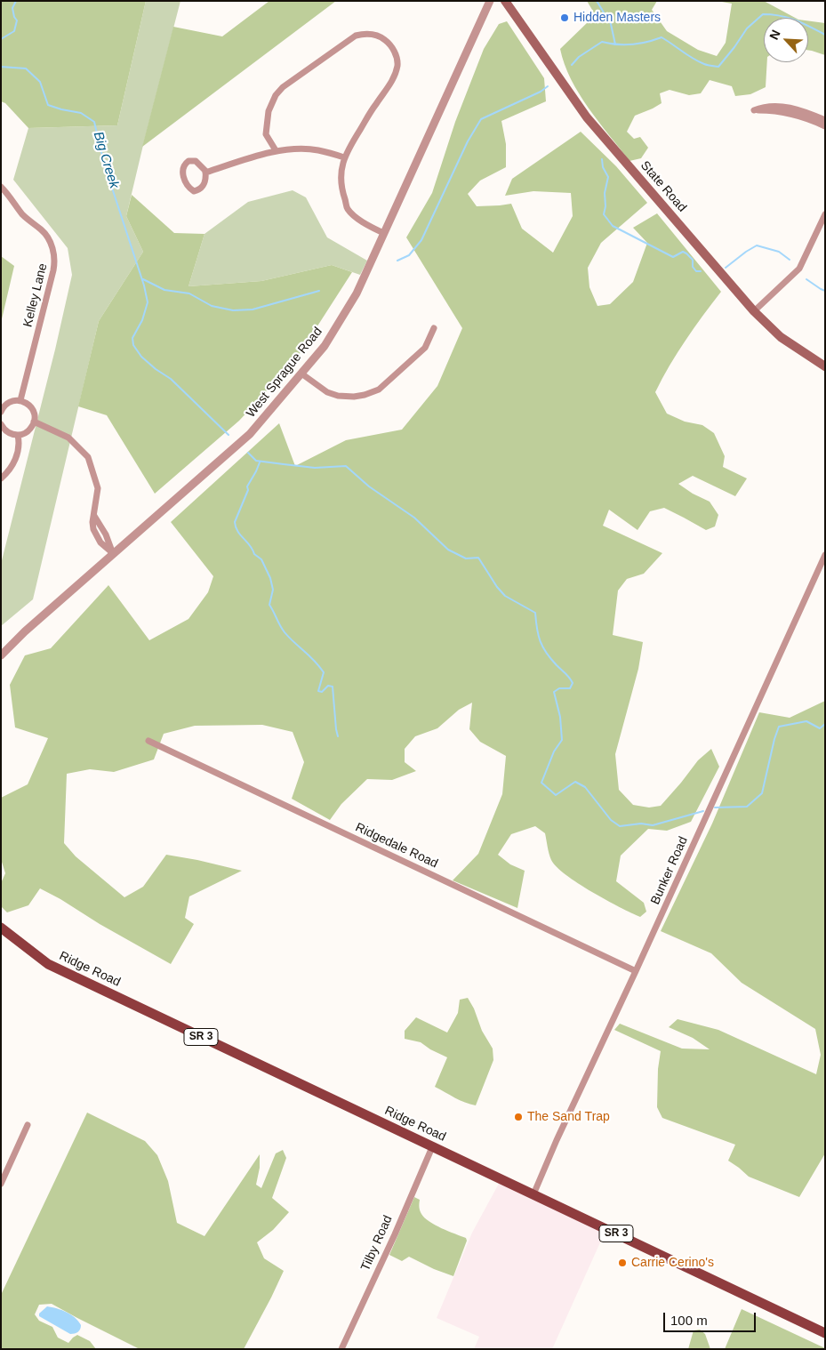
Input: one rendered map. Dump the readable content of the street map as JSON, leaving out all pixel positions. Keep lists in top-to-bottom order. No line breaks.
{"streets":{"main road":["State Road","Ridge Road","SR 3"],"street":["Kelley Lane","West Sprague Road","Ridgedale Road","Bunker Road","Tilby Road"]},"crossings":[["Ridgedale Road","Bunker Road"],["Bunker Road","Ridge Road"],["Ridge Road","Tilby Road"]],"water":["Big Creek"],"places":["Hidden Masters","The Sand Trap","Carrie Cerino's"],"scale_bar":"100 m","north":"top left"}
